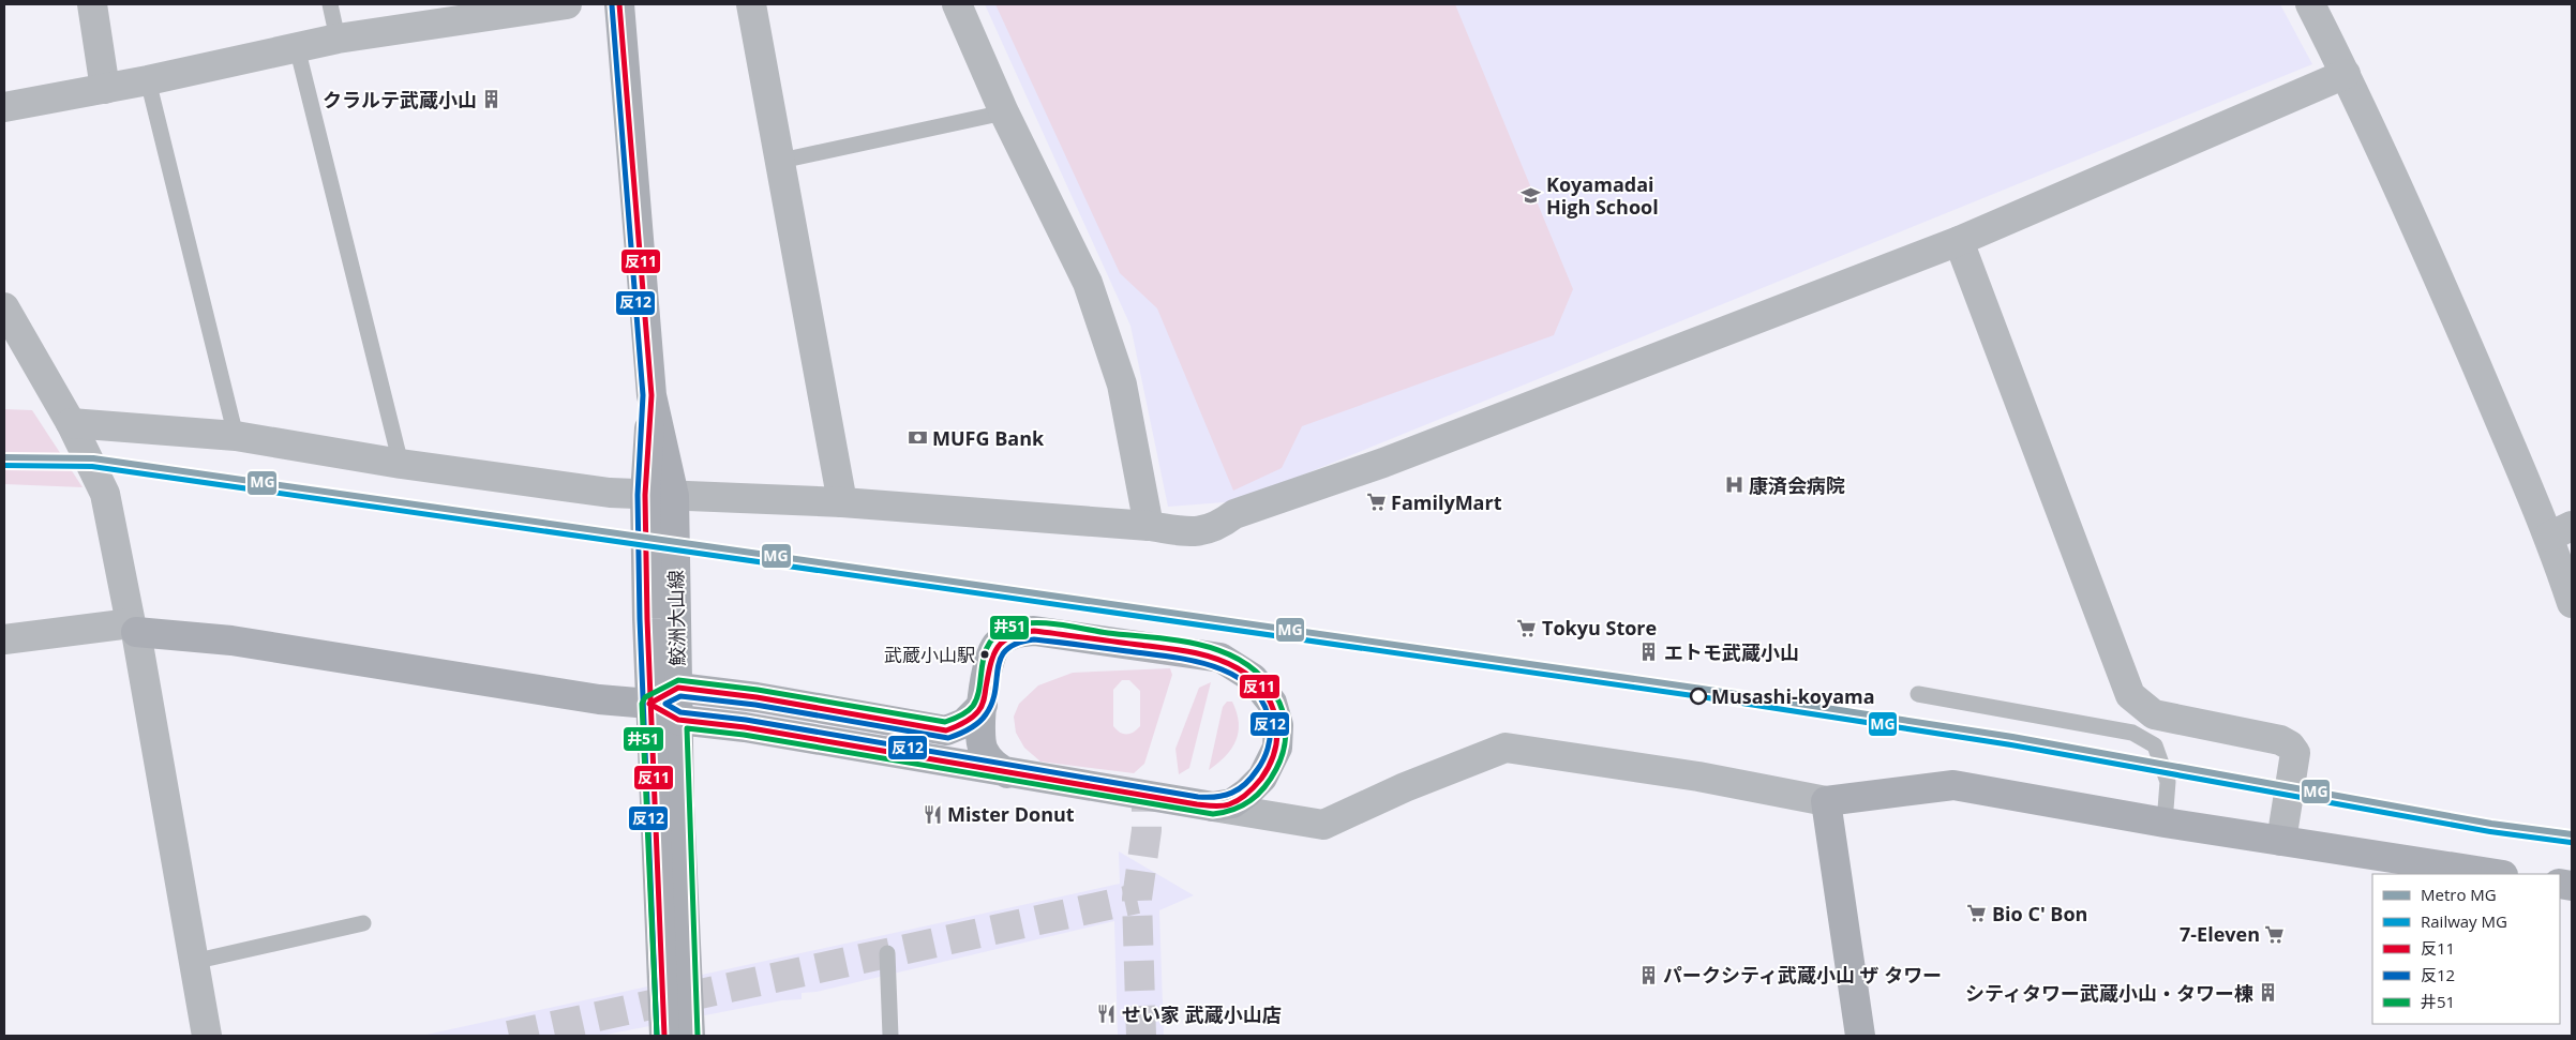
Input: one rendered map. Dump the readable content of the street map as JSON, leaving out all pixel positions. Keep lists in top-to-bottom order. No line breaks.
{"streets":{"street":["鮫洲大山線"]},"places":{"building":["クラルテ武蔵小山","エトモ武蔵小山","パークシティ武蔵小山 ザ タワー","シティタワー武蔵小山・タワー棟"],"school or university":["Koyamadai High School"],"bank":["MUFG Bank"],"hospital":["康済会病院"],"supermarket":["FamilyMart","Tokyu Store","Bio C' Bon","7-Eleven"],"other":["武蔵小山駅","Musashi-koyama"],"restaurant":["Mister Donut","せい家 武蔵小山店"]},"lines":["transit line 反11","transit line 反12","metro line MG","rail line MG","transit line 井51"],"legend":["Metro MG","Railway MG","反11","反12","井51"]}
